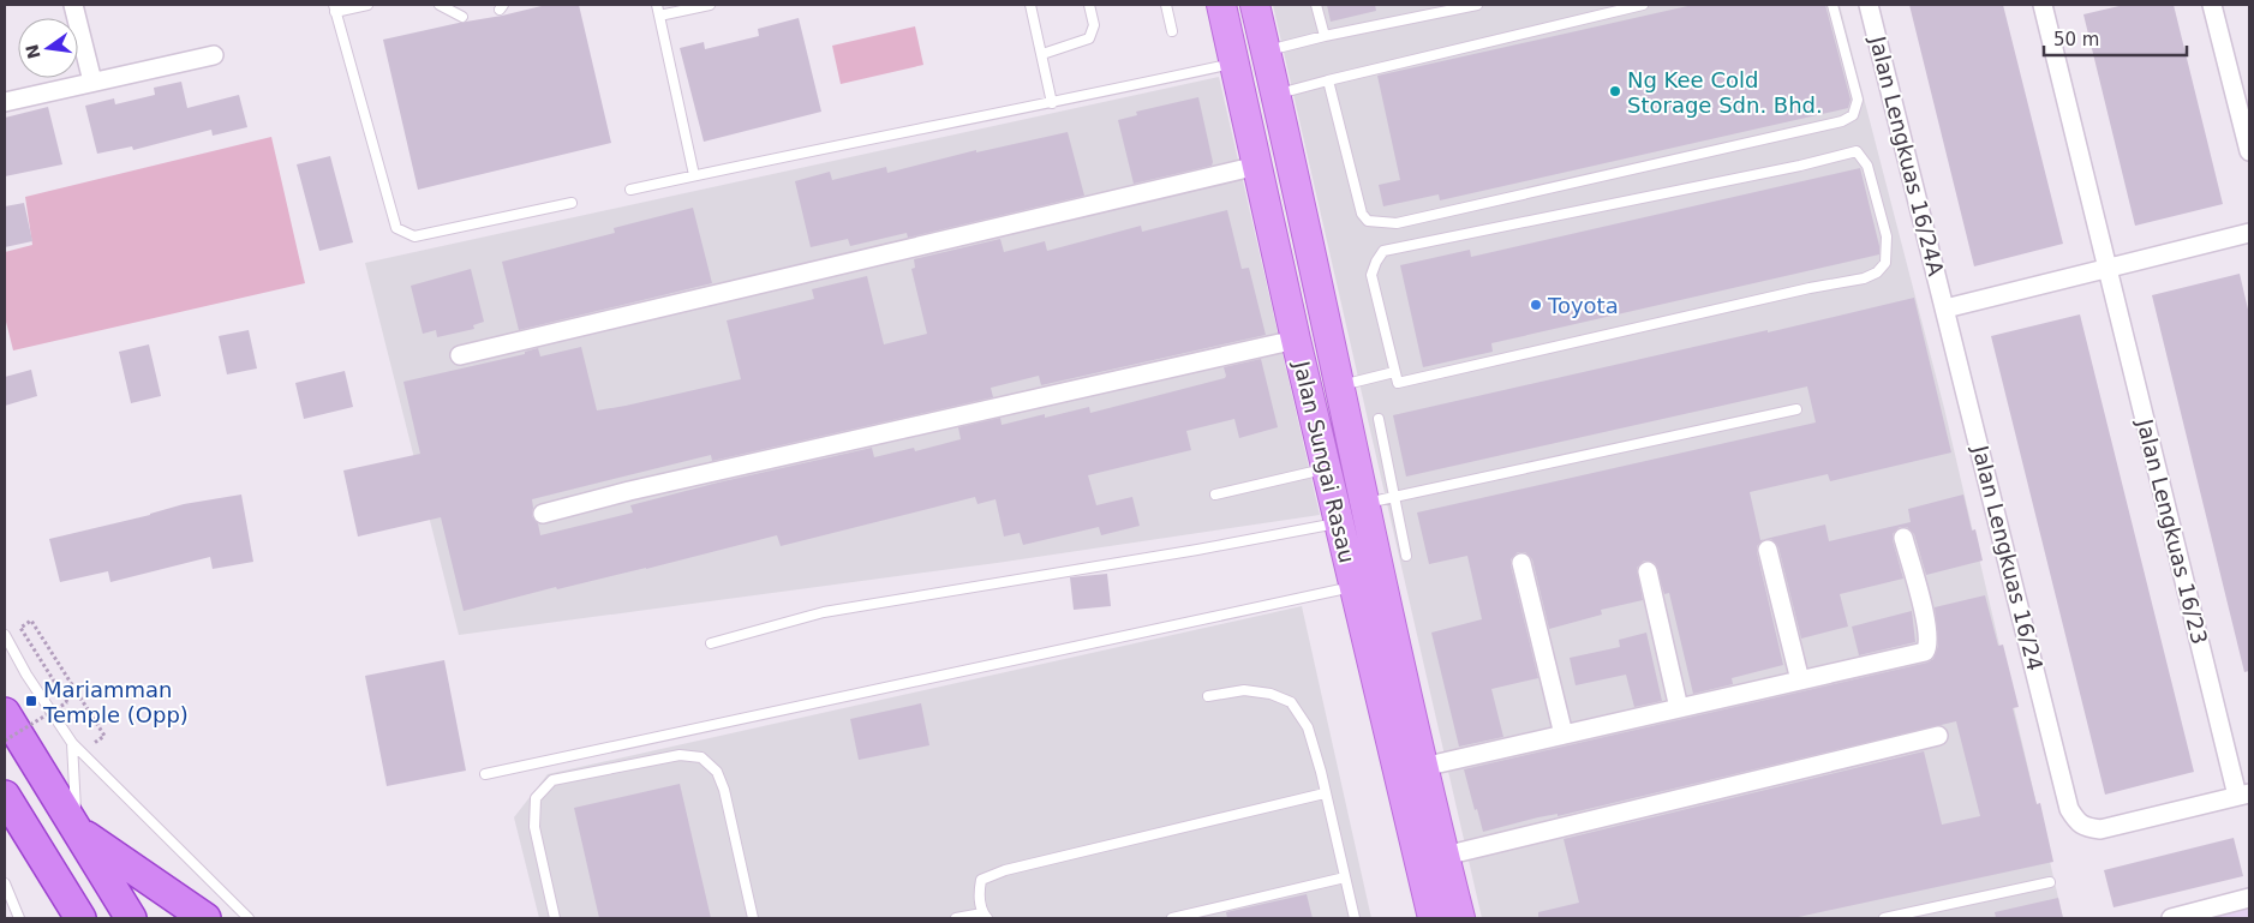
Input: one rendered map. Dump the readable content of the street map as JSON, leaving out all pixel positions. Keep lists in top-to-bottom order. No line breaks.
{"streets":{"main road":["Jalan Sungai Rasau"],"street":["Jalan Lengkuas 16/24A","Jalan Lengkuas 16/23","Jalan Lengkuas 16/24"]},"crossings":[["Jalan Lengkuas 16/24A","Jalan Lengkuas 16/24"],["Jalan Lengkuas 16/23","Jalan Lengkuas 16/24"]],"places":{"other":["Ng Kee Cold Storage Sdn. Bhd.","Toyota"],"transit":["Mariamman Temple (Opp)"]},"scale_bar":"50 m","north":"left"}
